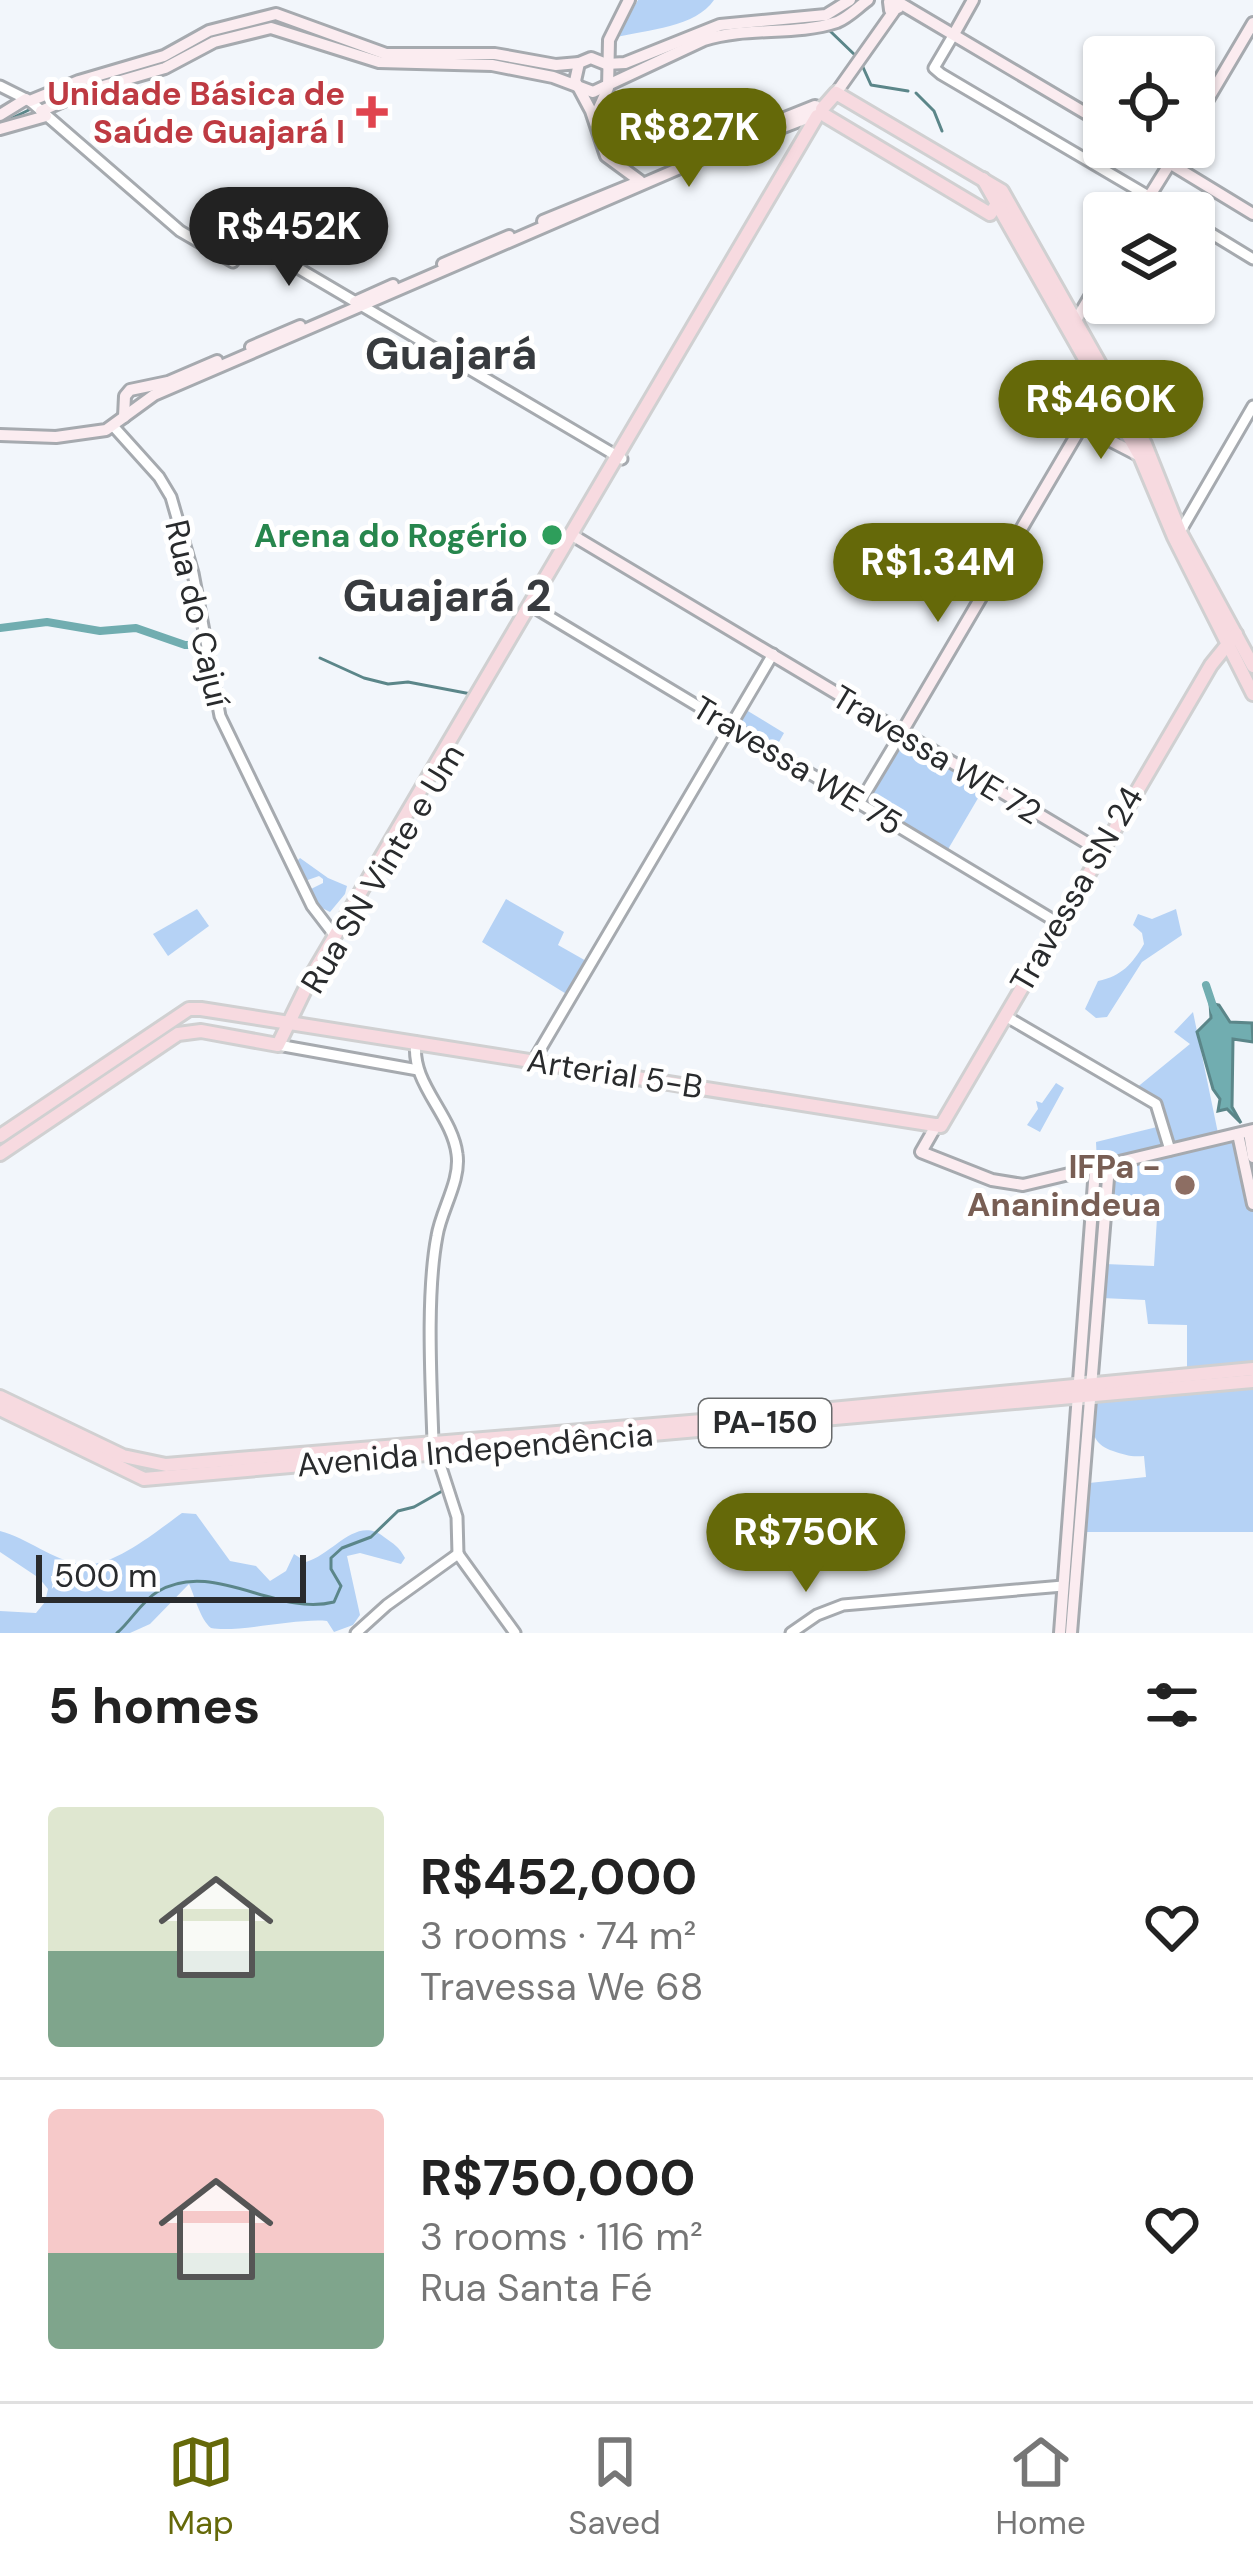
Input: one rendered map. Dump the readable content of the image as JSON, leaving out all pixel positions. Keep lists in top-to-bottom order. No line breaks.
{"streets":{"main road":["Travessa WE 72","Rua SN Vinte e Um","Travessa SN 24","Arterial 5-B","PA-150","Avenida Independência"],"street":["Rua do Cajuí","Travessa WE 75"]},"crossings":[["Rua do Cajuí","Rua SN Vinte e Um"],["Travessa WE 72","Travessa SN 24"],["Travessa WE 75","Rua SN Vinte e Um"],["Travessa WE 75","Travessa SN 24"],["Rua SN Vinte e Um","Arterial 5-B"],["Travessa SN 24","Arterial 5-B"]],"districts":["Guajará","Guajará 2"],"places":{"health":["Unidade Básica de Saúde Guajará I"],"other":["Arena do Rogério","IFPa - Ananindeua"]},"scale_bar":"500 m","page":{"price":["R$827K","R$452K","R$460K","R$1.34M","R$750K"],"scale":"500 m","heading":"5 homes","list":[{"name":"R$452,000","note":"3 rooms · 74 m² · Travessa We 68"},{"name":"R$750,000","note":"3 rooms · 116 m² · Rua Santa Fé"}],"tabs":["Map","Saved","Home"]}}
